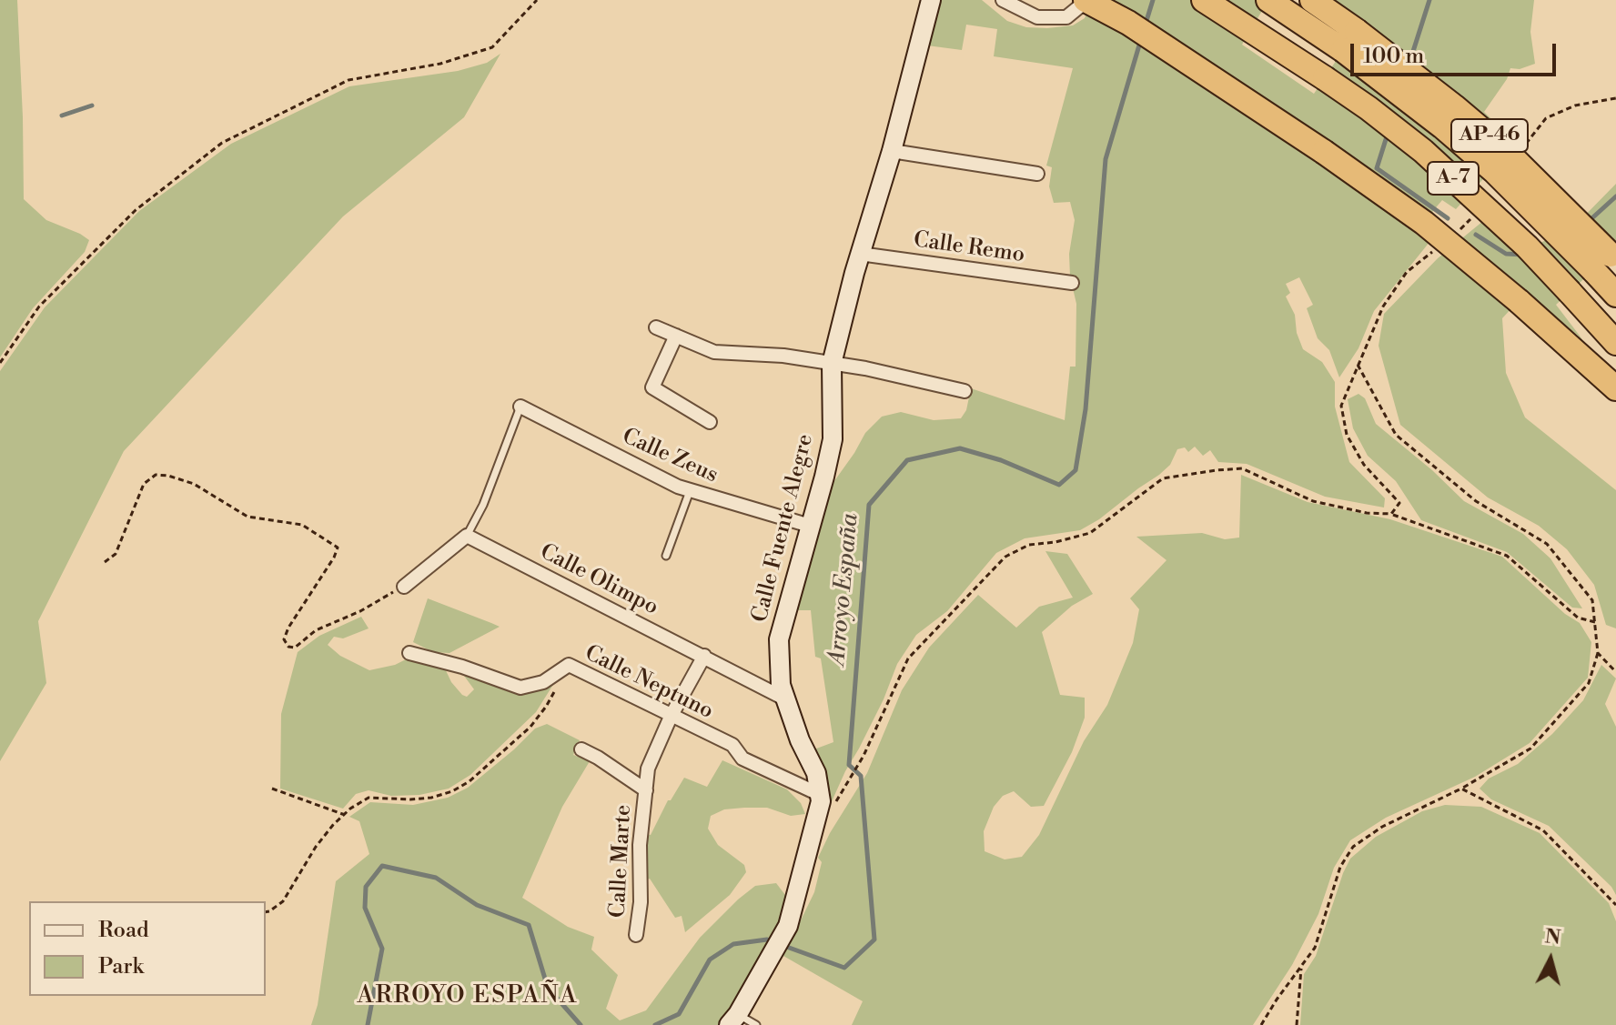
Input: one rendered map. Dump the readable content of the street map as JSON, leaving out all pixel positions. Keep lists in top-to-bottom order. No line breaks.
{"streets":{"highway":["A-7"],"street":["Calle Remo","Calle Zeus","Calle Fuente Alegre","Calle Olimpo","Calle Neptuno","Calle Marte"]},"crossings":[["Calle Remo","Calle Fuente Alegre"],["Calle Zeus","Calle Fuente Alegre"],["Calle Fuente Alegre","Calle Olimpo"],["Calle Fuente Alegre","Calle Neptuno"],["Calle Olimpo","Calle Marte"],["Calle Neptuno","Calle Marte"]],"districts":["ARROYO ESPAÑA"],"water":["Arroyo España"],"legend":["Road","Park"],"scale_bar":"100 m","north":"top"}
